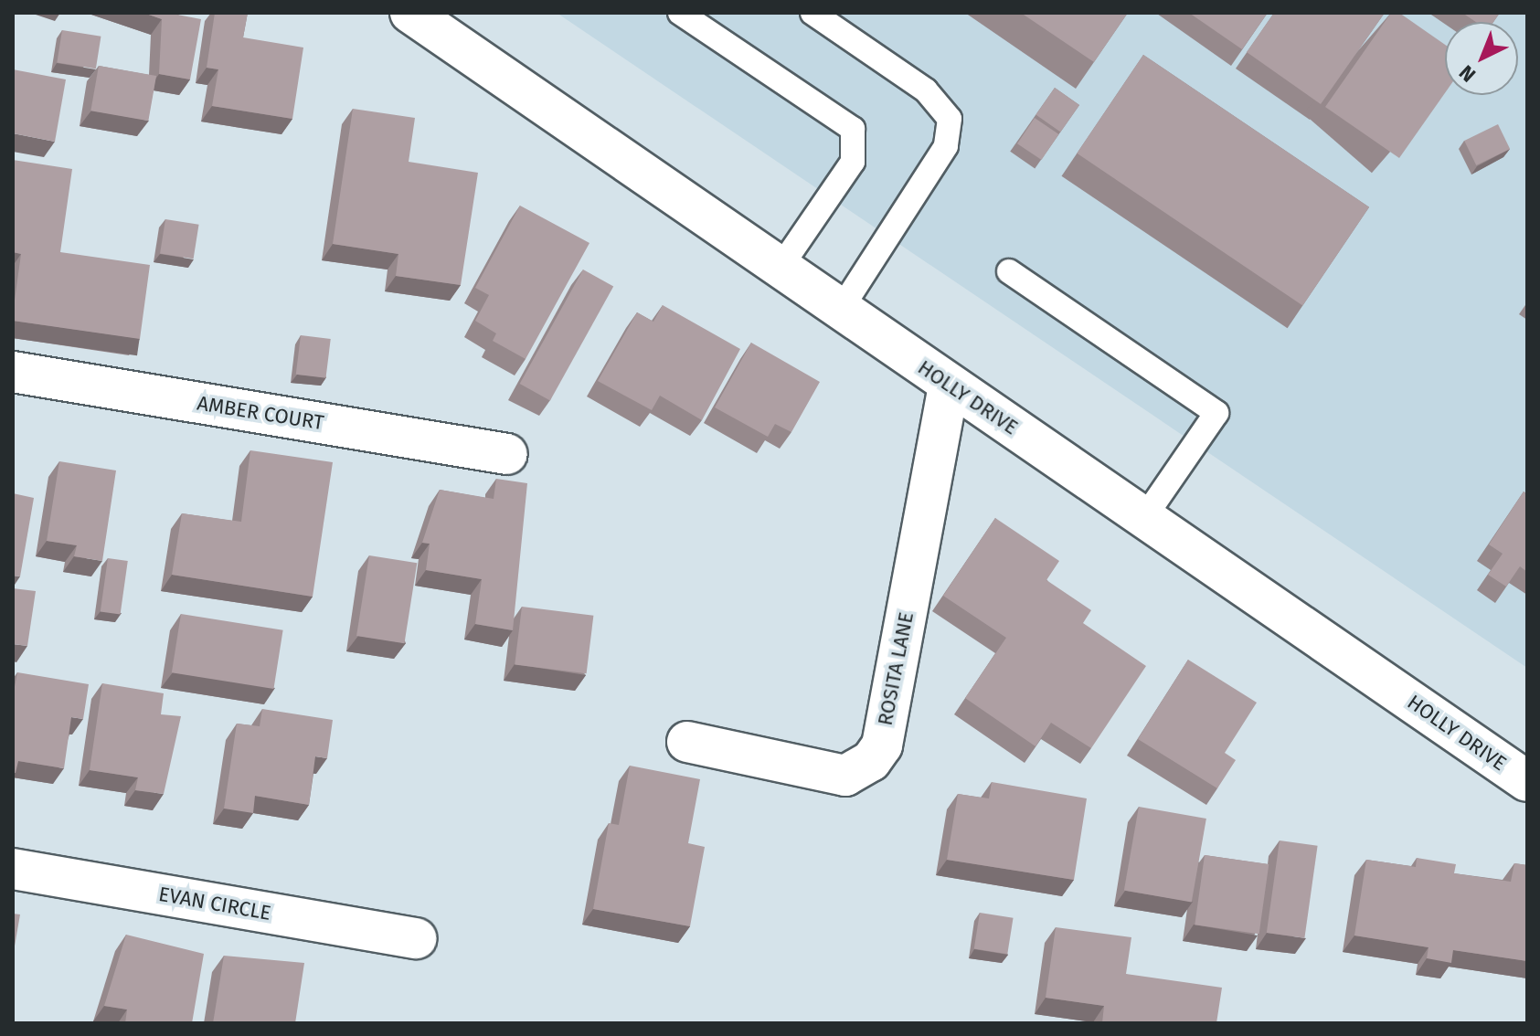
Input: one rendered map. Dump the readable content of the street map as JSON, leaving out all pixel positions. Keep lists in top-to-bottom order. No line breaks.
{"streets":{"street":["HOLLY DRIVE","AMBER COURT","ROSITA LANE","EVAN CIRCLE"]},"crossings":[["HOLLY DRIVE","ROSITA LANE"]],"north":"bottom left"}
